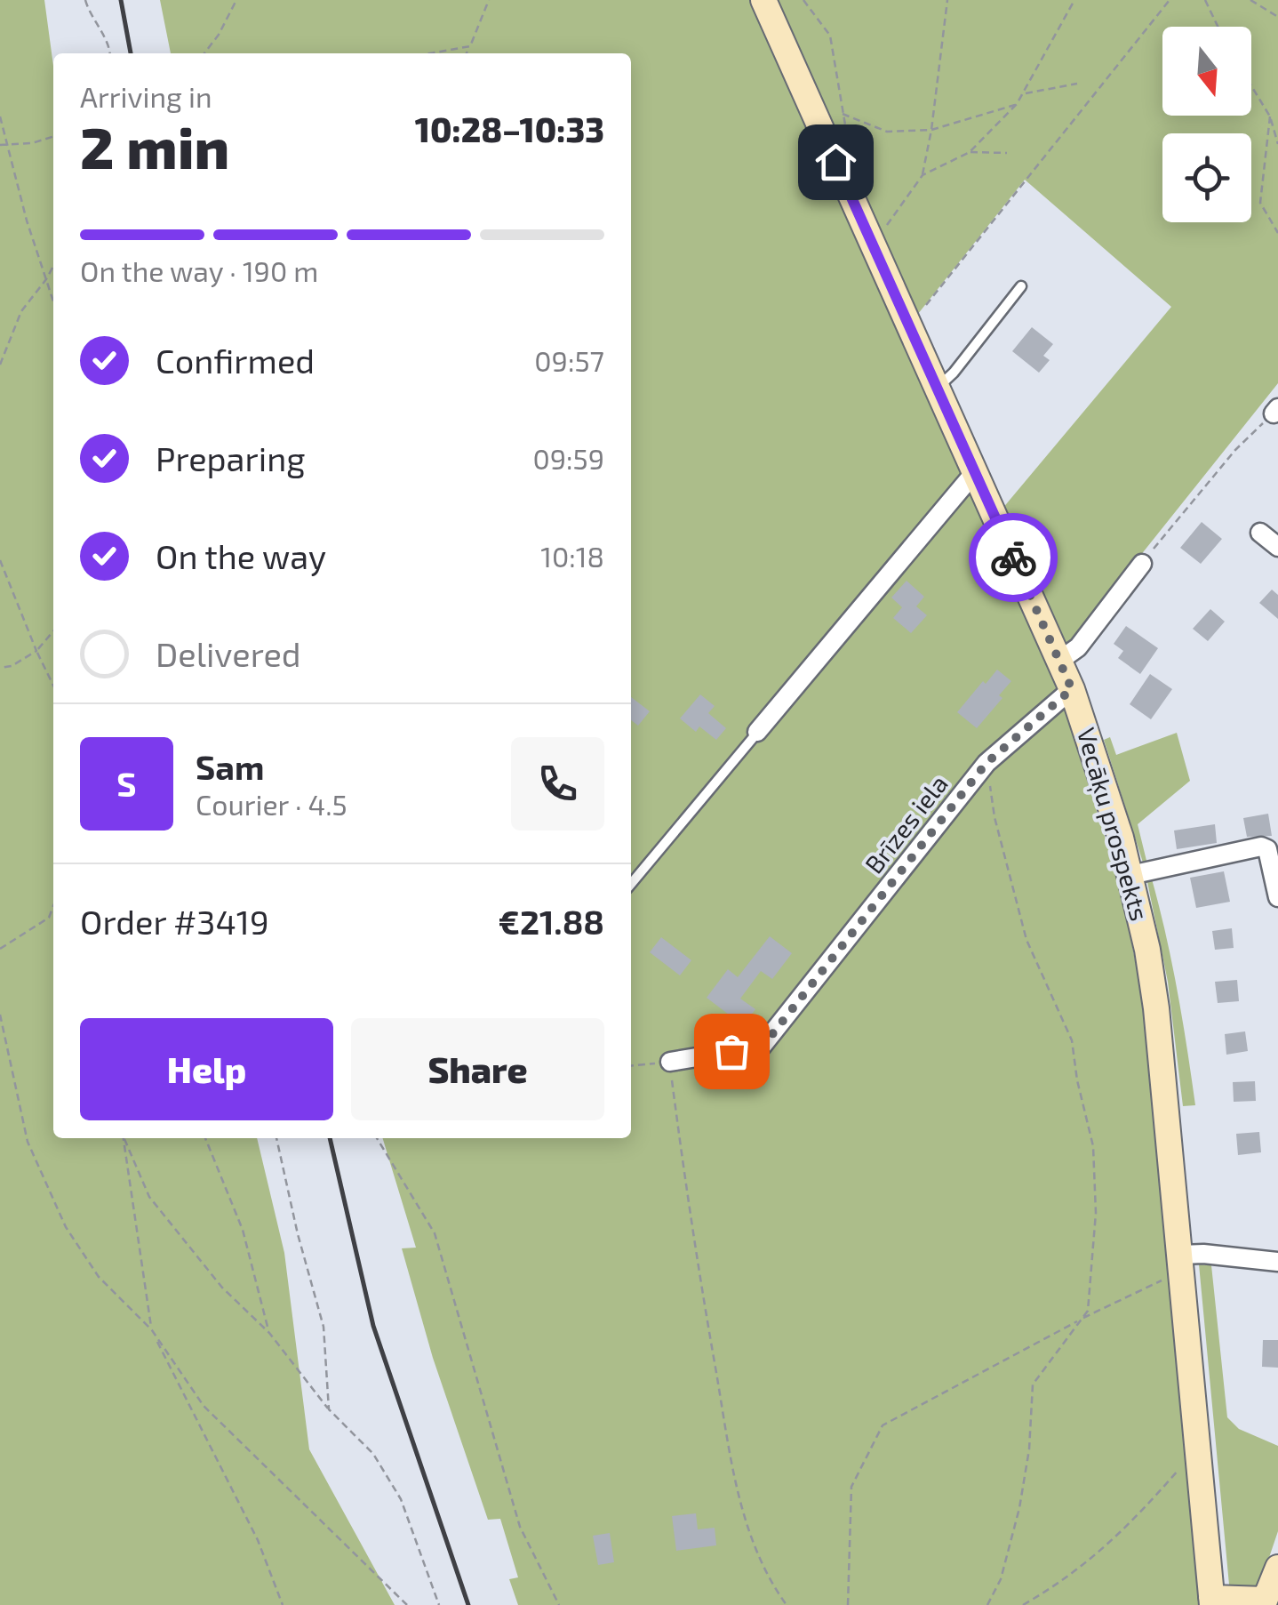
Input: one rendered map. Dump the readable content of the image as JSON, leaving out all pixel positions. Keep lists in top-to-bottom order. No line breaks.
{"streets":{"main road":["Vecāķu prospekts"],"street":["Brīzes iela"]},"crossings":[["Brīzes iela","Vecāķu prospekts"]],"north":"bottom","page":{"heading":["2 min","Arriving in","10:28–10:33"],"panel":["Sam","Courier · 4.5","Order #3419","€21.88"],"bar":"On the way · 190 m","list":[["Confirmed","09:57"],["Preparing","09:59"],["On the way","10:18"],"Delivered"],"round":"S","buttons":["Help","Share"]}}
